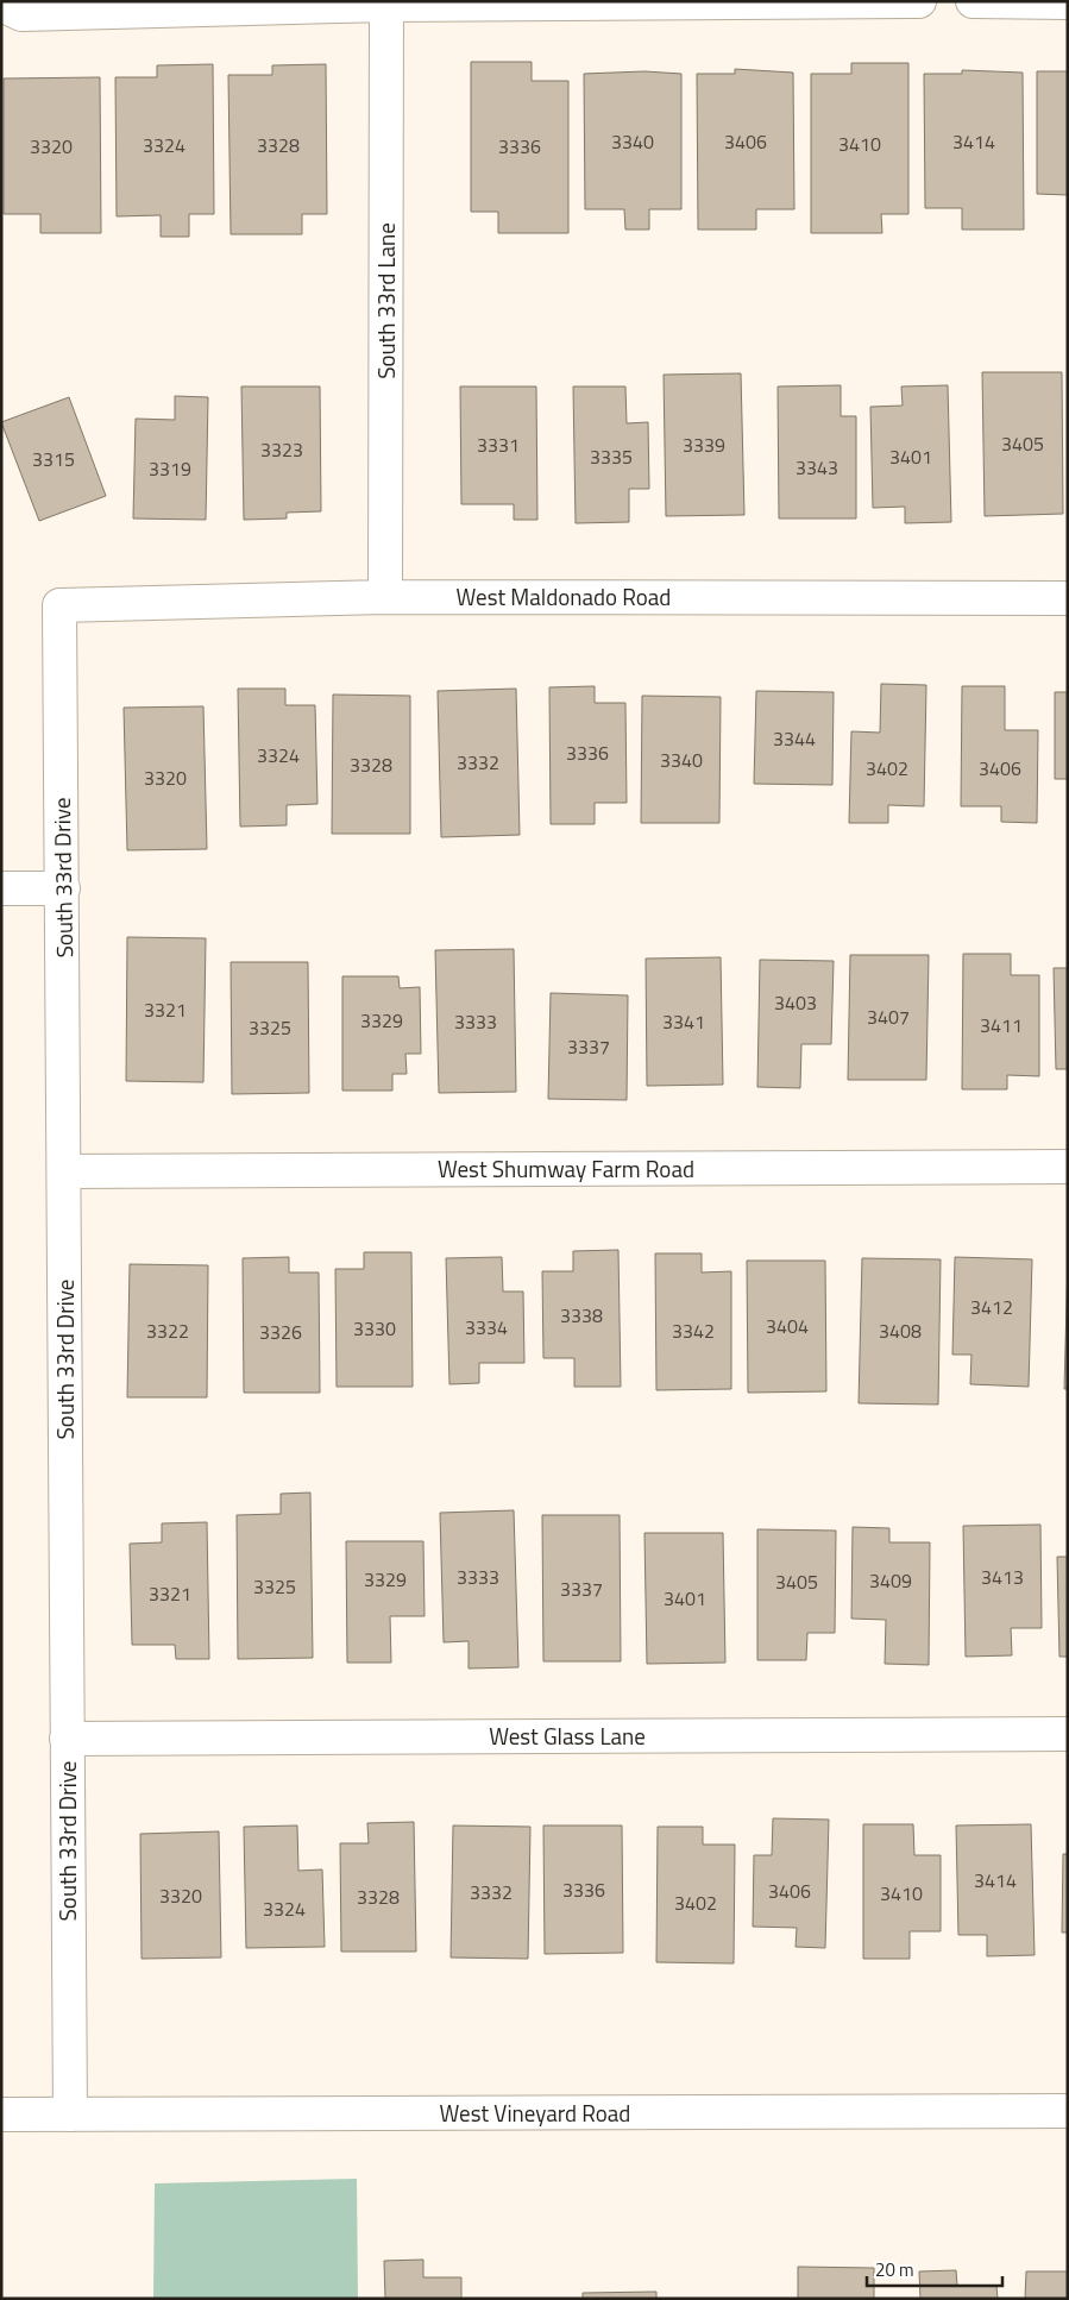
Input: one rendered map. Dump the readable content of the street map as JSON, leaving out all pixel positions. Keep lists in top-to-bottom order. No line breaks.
{"streets":{"street":["South 33rd Lane","West Maldonado Road","South 33rd Drive","West Shumway Farm Road","West Glass Lane","West Vineyard Road"]},"crossings":[["South 33rd Lane","West Maldonado Road"],["West Maldonado Road","South 33rd Drive"],["South 33rd Drive","West Shumway Farm Road"],["South 33rd Drive","West Glass Lane"],["South 33rd Drive","West Vineyard Road"]],"house_numbers":["3340","3406","3414","3410","3324","3328","3320","3336","3405","3331","3339","3323","3335","3401","3315","3343","3319","3344","3336","3324","3340","3332","3328","3402","3406","3320","3403","3321","3407","3329","3333","3341","3411","3325","3337","3412","3338","3404","3334","3330","3322","3342","3408","3326","3333","3413","3329","3409","3405","3325","3337","3321","3401","3414","3336","3406","3332","3410","3320","3328","3402","3324"],"scale_bar":"20 m"}
